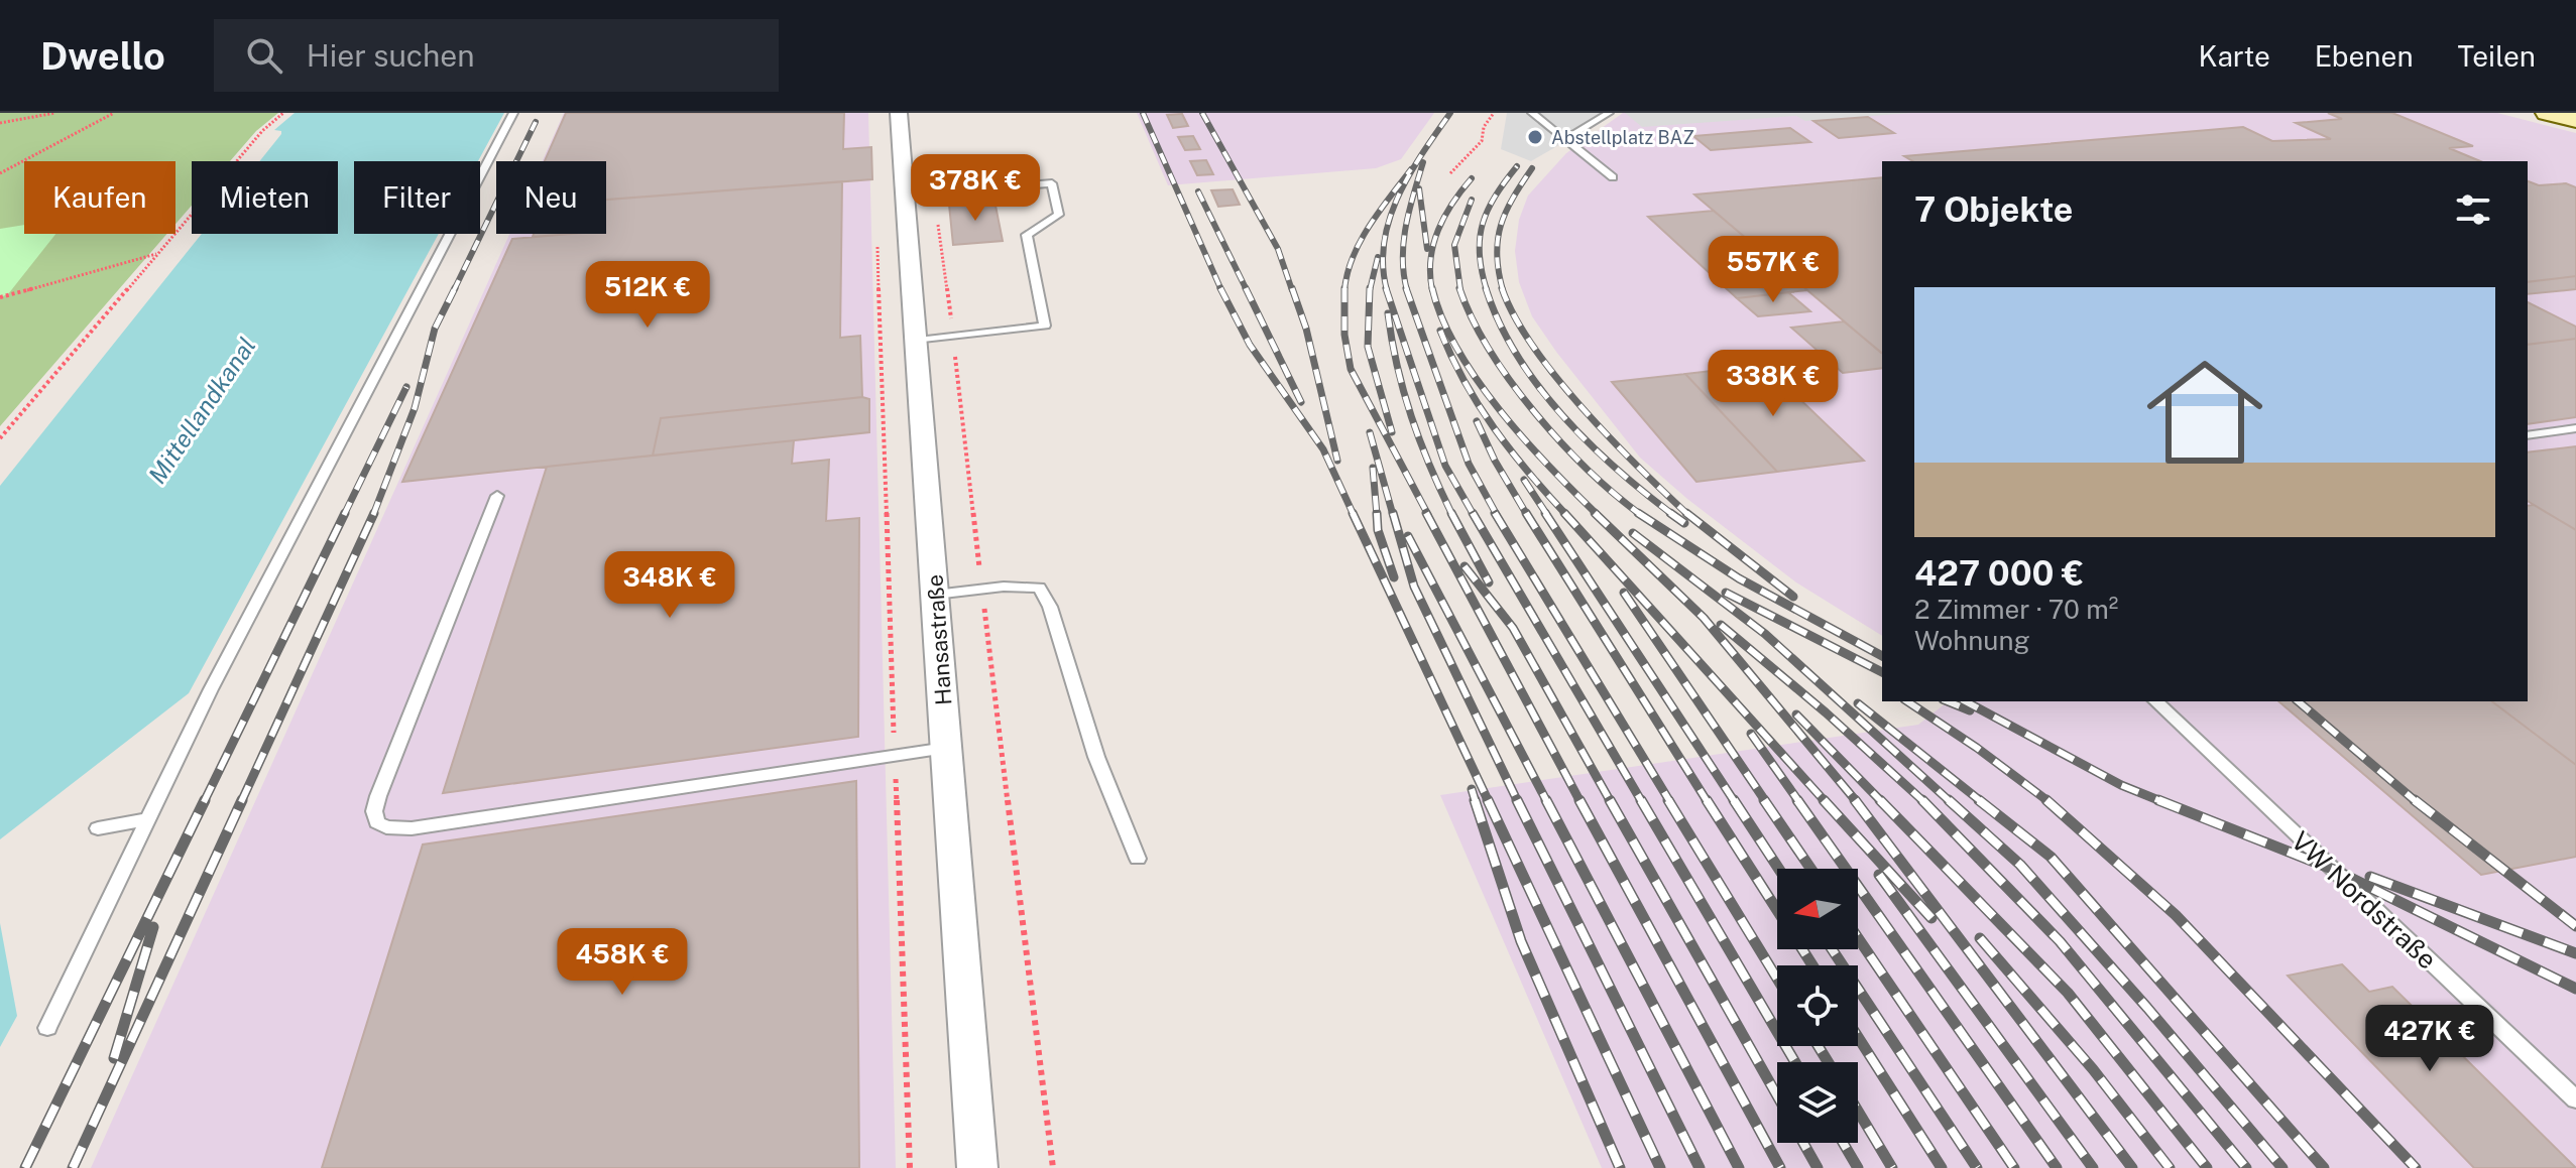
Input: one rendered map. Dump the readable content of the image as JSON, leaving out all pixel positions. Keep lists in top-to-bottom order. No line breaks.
{"streets":{"street":["Hansastraße"],"lane":["VW Nordstraße"]},"water":["Mittellandkanal"],"places":["Abstellplatz BAZ"],"north":"left","page":{"header":"Dwello","search":"Hier suchen","nav":["Karte","Ebenen","Teilen"],"price":["378K €","557K €","512K €","338K €","348K €","458K €","427K €"],"chip":["Kaufen","Mieten","Filter","Neu"],"heading":"7 Objekte","list":[{"name":"427 000 €","note":"2 Zimmer · 70 m² · Wohnung"}]}}
